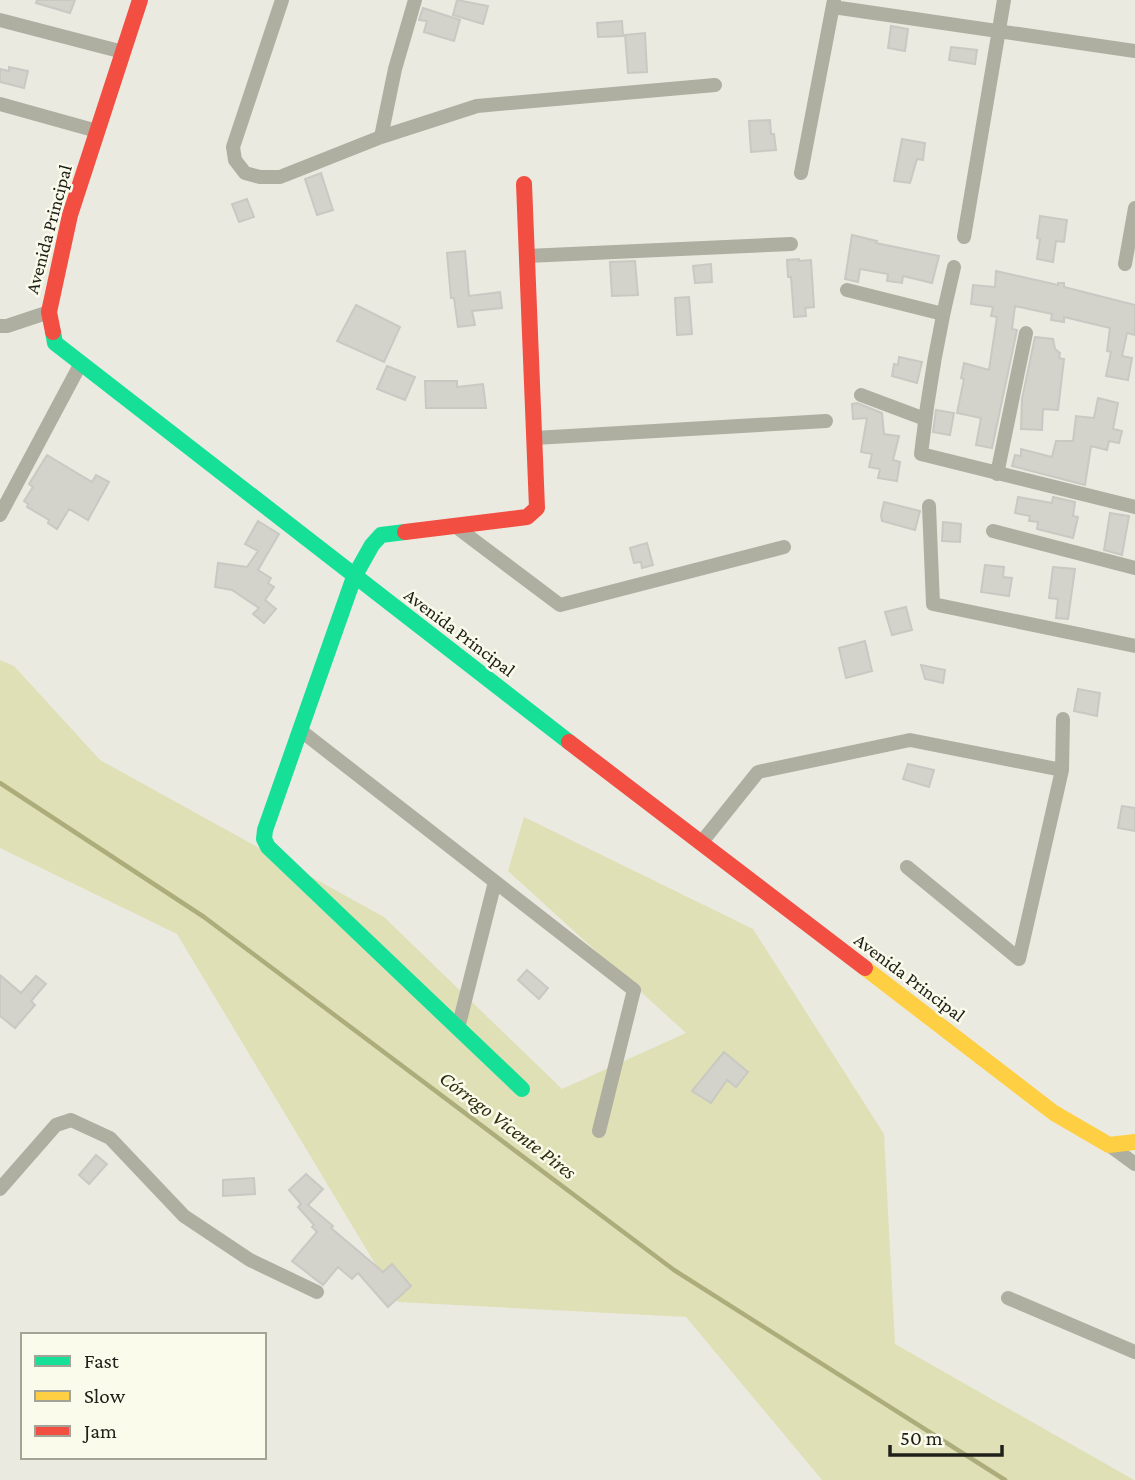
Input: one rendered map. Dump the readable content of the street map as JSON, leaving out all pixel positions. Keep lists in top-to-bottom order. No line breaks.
{"streets":{"street":["Avenida Principal"]},"water":["Córrego Vicente Pires"],"legend":["Fast","Slow","Jam"],"scale_bar":"50 m"}
